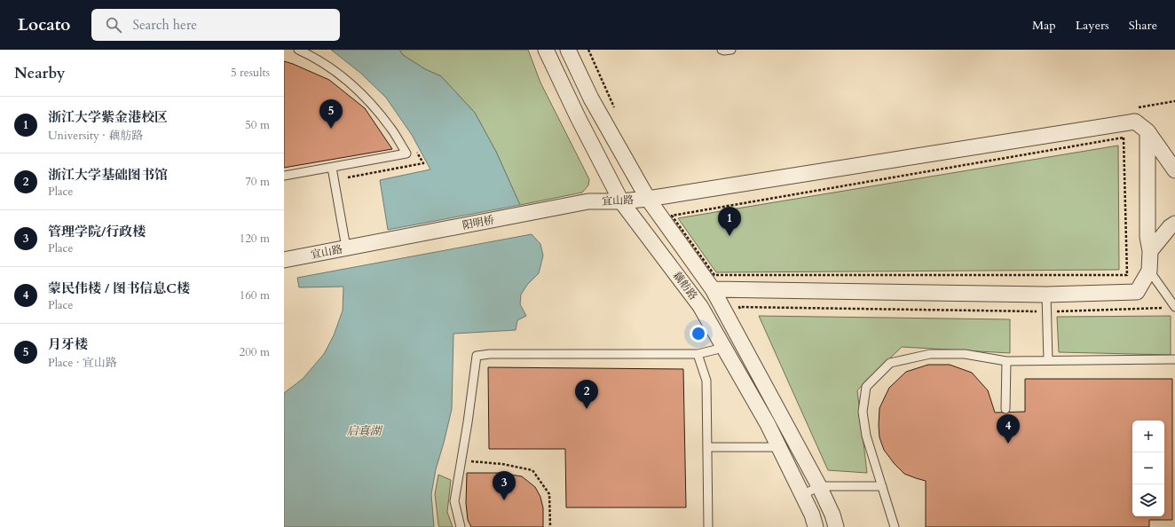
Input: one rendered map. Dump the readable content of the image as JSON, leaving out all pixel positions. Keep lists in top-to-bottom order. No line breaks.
{"streets":{"street":["宜山路","阳明桥","藕舫路"]},"crossings":[["宜山路","阳明桥"],["宜山路","藕舫路"]],"water":["启真湖"],"page":{"header":"Locato","search":"Search here","nav":["Map","Layers","Share"],"heading":["Nearby","5 results"],"list":[{"mark":"1","name":"浙江大学紫金港校区","note":"University · 藕舫路","value":"50 m"},{"mark":"2","name":"浙江大学基础图书馆","note":"Place","value":"70 m"},{"mark":"3","name":"管理学院/行政楼","note":"Place","value":"120 m"},{"mark":"4","name":"蒙民伟楼 / 图书信息C楼","note":"Place","value":"160 m"},{"mark":"5","name":"月牙楼","note":"Place · 宜山路","value":"200 m"}],"pins":["5","1","2","4","3"],"map_buttons":["+","−"]}}
